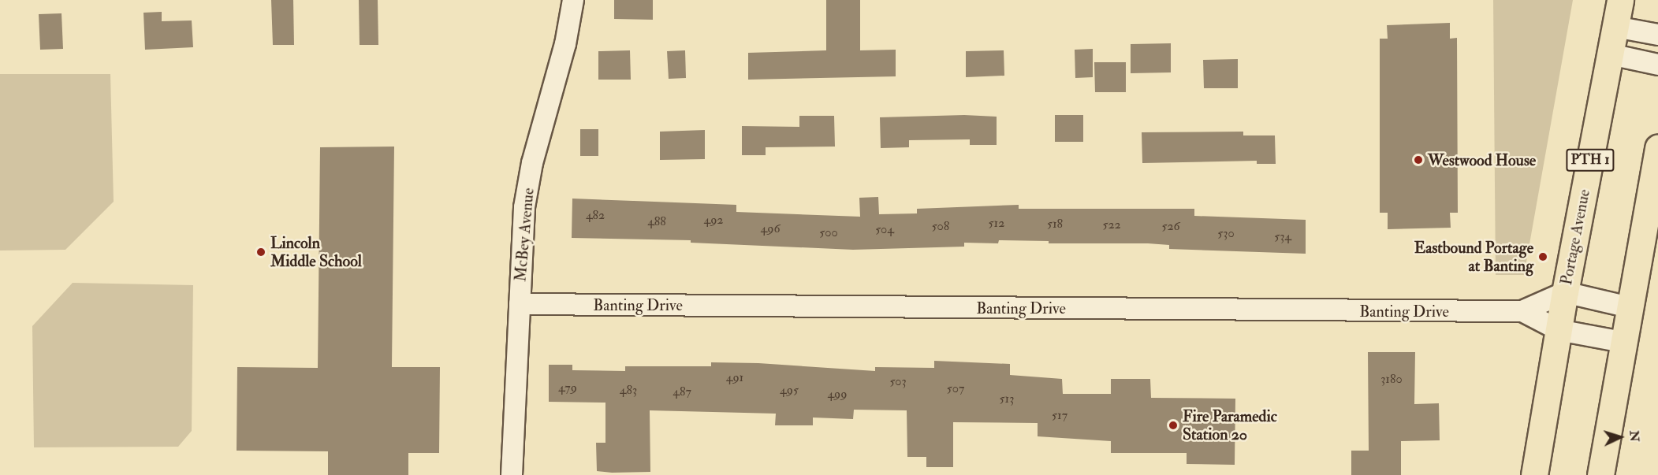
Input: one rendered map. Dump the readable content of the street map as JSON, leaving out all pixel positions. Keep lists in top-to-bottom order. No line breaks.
{"streets":{"highway":["PTH 1","Portage Avenue"],"street":["McBey Avenue","Banting Drive"]},"crossings":[["McBey Avenue","Banting Drive"],["Portage Avenue","Banting Drive"]],"places":["Westwood House","Lincoln Middle School","Eastbound Portage at Banting","Fire Paramedic Station 20"],"house_numbers":["482","492","488","512","518","522","508","526","496","504","500","530","534","491","3180","503","479","507","483","495","487","499","513","517"],"north":"right"}
